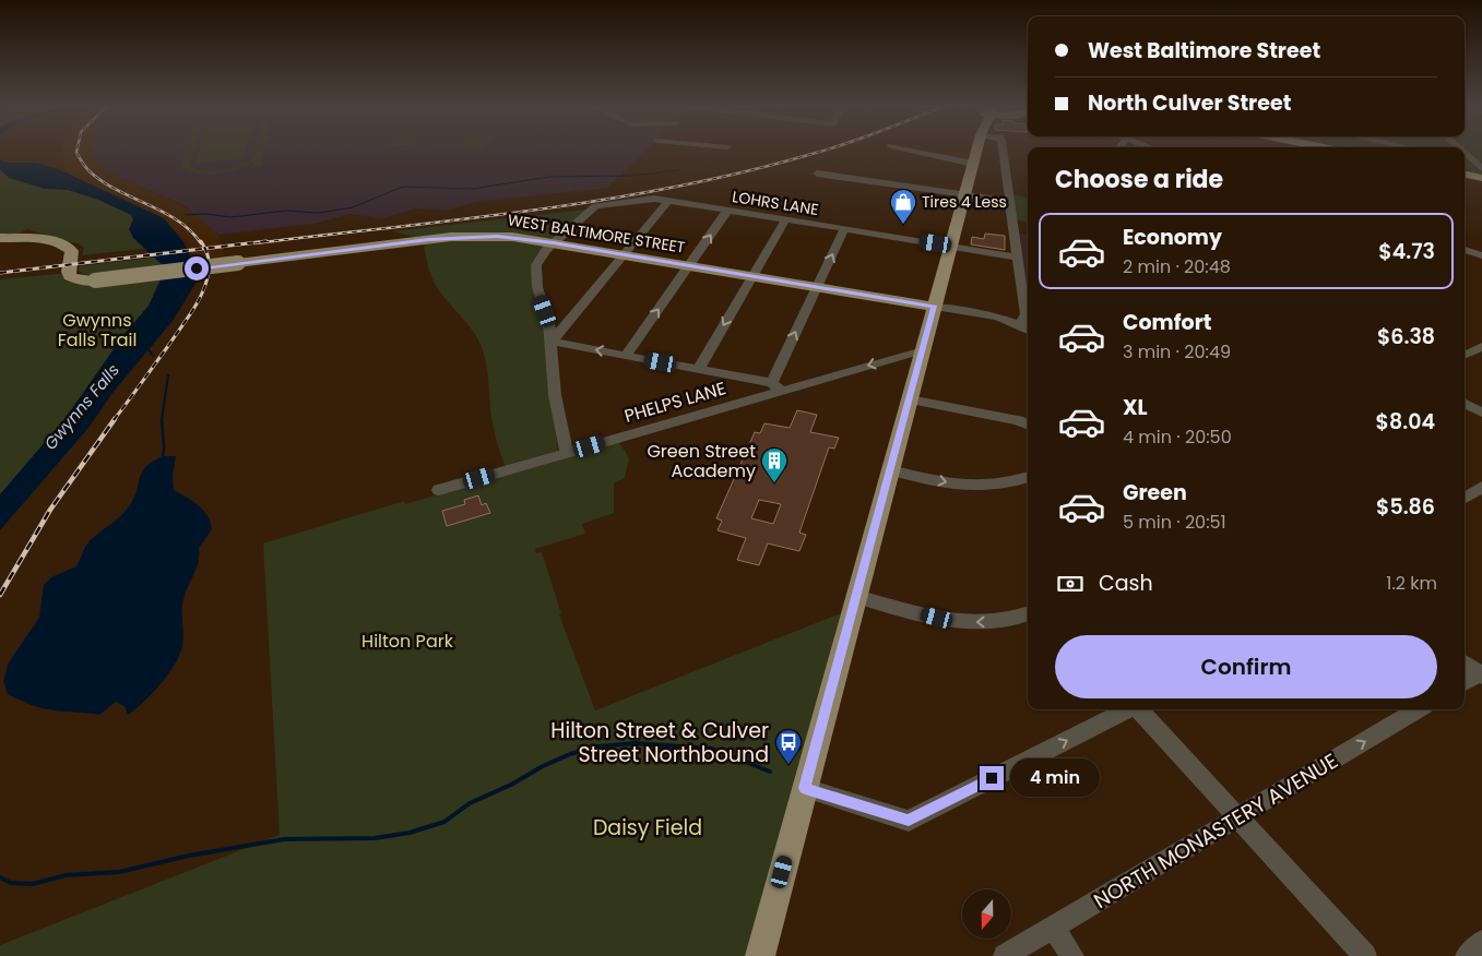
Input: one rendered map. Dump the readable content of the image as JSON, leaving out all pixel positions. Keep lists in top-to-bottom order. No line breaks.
{"streets":{"main road":["WEST BALTIMORE STREET"],"street":["LOHRS LANE","PHELPS LANE","NORTH MONASTERY AVENUE"]},"crossings":[["LOHRS LANE","WEST BALTIMORE STREET"]],"one_way":["NORTH MONASTERY AVENUE"],"water":["Gwynns Falls"],"parks":["Gwynns Falls Trail","Hilton Park","Daisy Field"],"places":{"shop":["Tires 4 Less"],"building":["Green Street Academy"],"bus stop":["Hilton Street & Culver Street Northbound"]},"north":"bottom","page":{"banner":["West Baltimore Street","North Culver Street"],"heading":"Choose a ride","list":[{"name":"Economy","note":"2 min · 20:48","value":"$4.73"},{"name":"Comfort","note":"3 min · 20:49","value":"$6.38"},{"name":"XL","note":"4 min · 20:50","value":"$8.04"},{"name":"Green","note":"5 min · 20:51","value":"$5.86"}],"pay":["Cash","1.2 km"],"buttons":"Confirm","bubble":"4 min"}}
